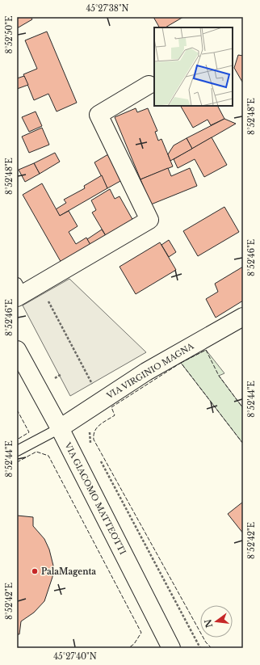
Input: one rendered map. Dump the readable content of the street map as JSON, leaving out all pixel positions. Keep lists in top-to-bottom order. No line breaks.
{"streets":{"street":["VIA VIRGINIO MAGNA","VIA GIACOMO MATTEOTTI"]},"crossings":[["VIA VIRGINIO MAGNA","VIA GIACOMO MATTEOTTI"]],"places":["PalaMagenta"],"north":"left","coordinates":["45°27'38\"N","8°52'50\"E","8°52'48\"E","8°52'46\"E","8°52'44\"E","8°52'42\"E","45°27'40\"N"]}
